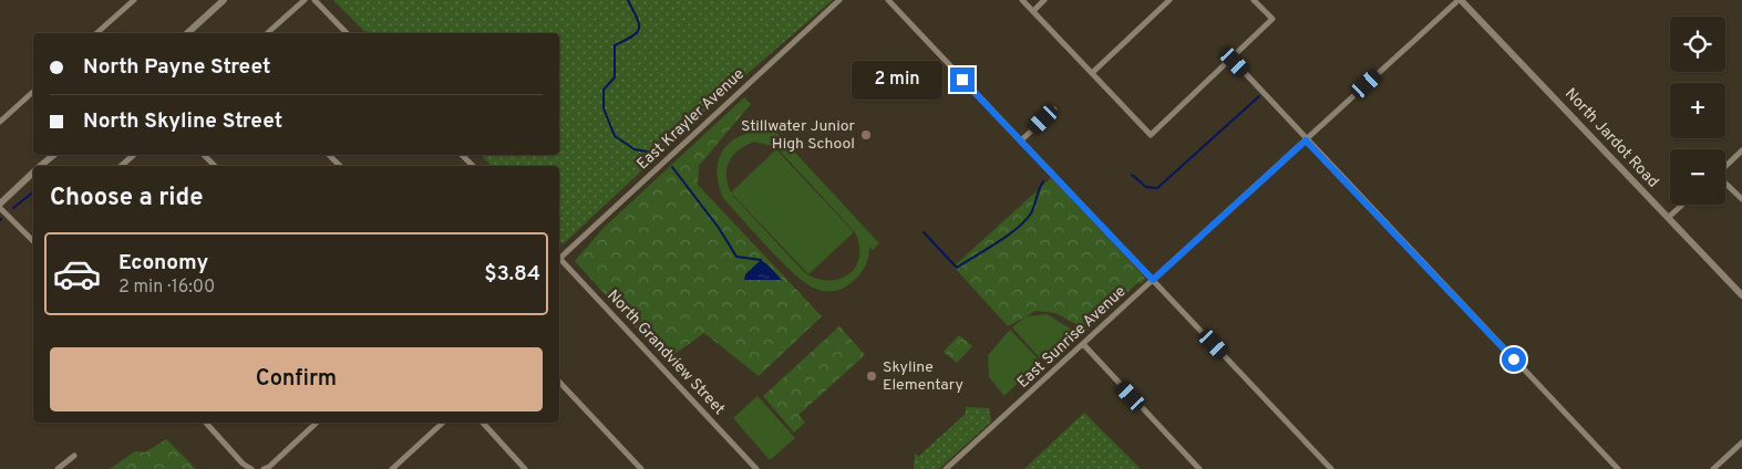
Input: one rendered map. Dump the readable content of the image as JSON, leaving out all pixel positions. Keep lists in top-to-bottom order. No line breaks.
{"streets":{"street":["East Krayler Avenue","North Jardot Road","East Sunrise Avenue","North Grandview Street"]},"crossings":[["North Jardot Road","East Sunrise Avenue"]],"places":["Stillwater Junior High School","Skyline Elementary"],"page":{"map_buttons":["+","−"],"banner":["North Payne Street","North Skyline Street"],"bubble":"2 min","heading":"Choose a ride","list":[{"name":"Economy","note":"2 min · 16:00","value":"$3.84"}],"buttons":"Confirm"}}
